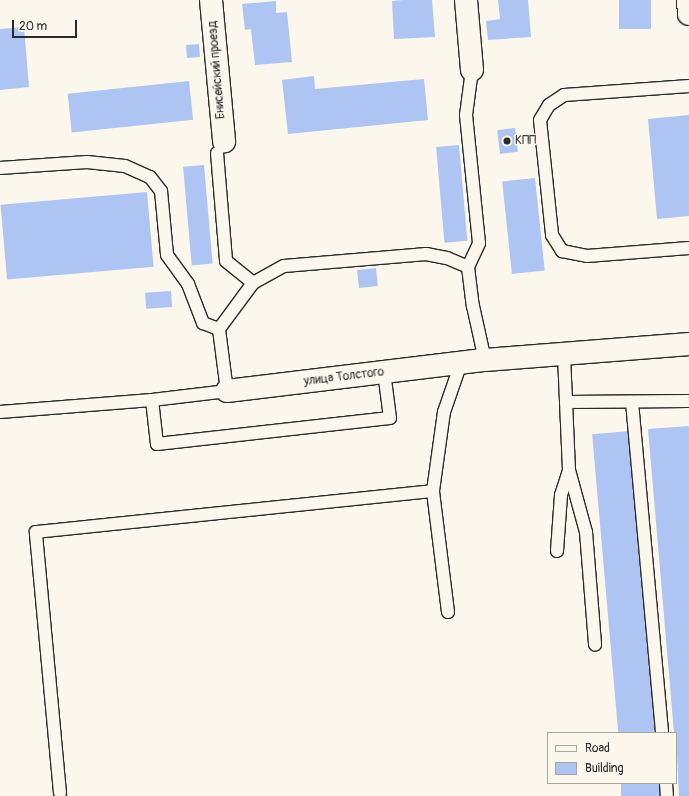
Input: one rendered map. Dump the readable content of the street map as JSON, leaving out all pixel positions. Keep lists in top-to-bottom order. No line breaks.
{"streets":{"street":["Енисейский проезд","улица Толстого"]},"places":["КПП"],"legend":["Road","Building"],"scale_bar":"20 m"}
